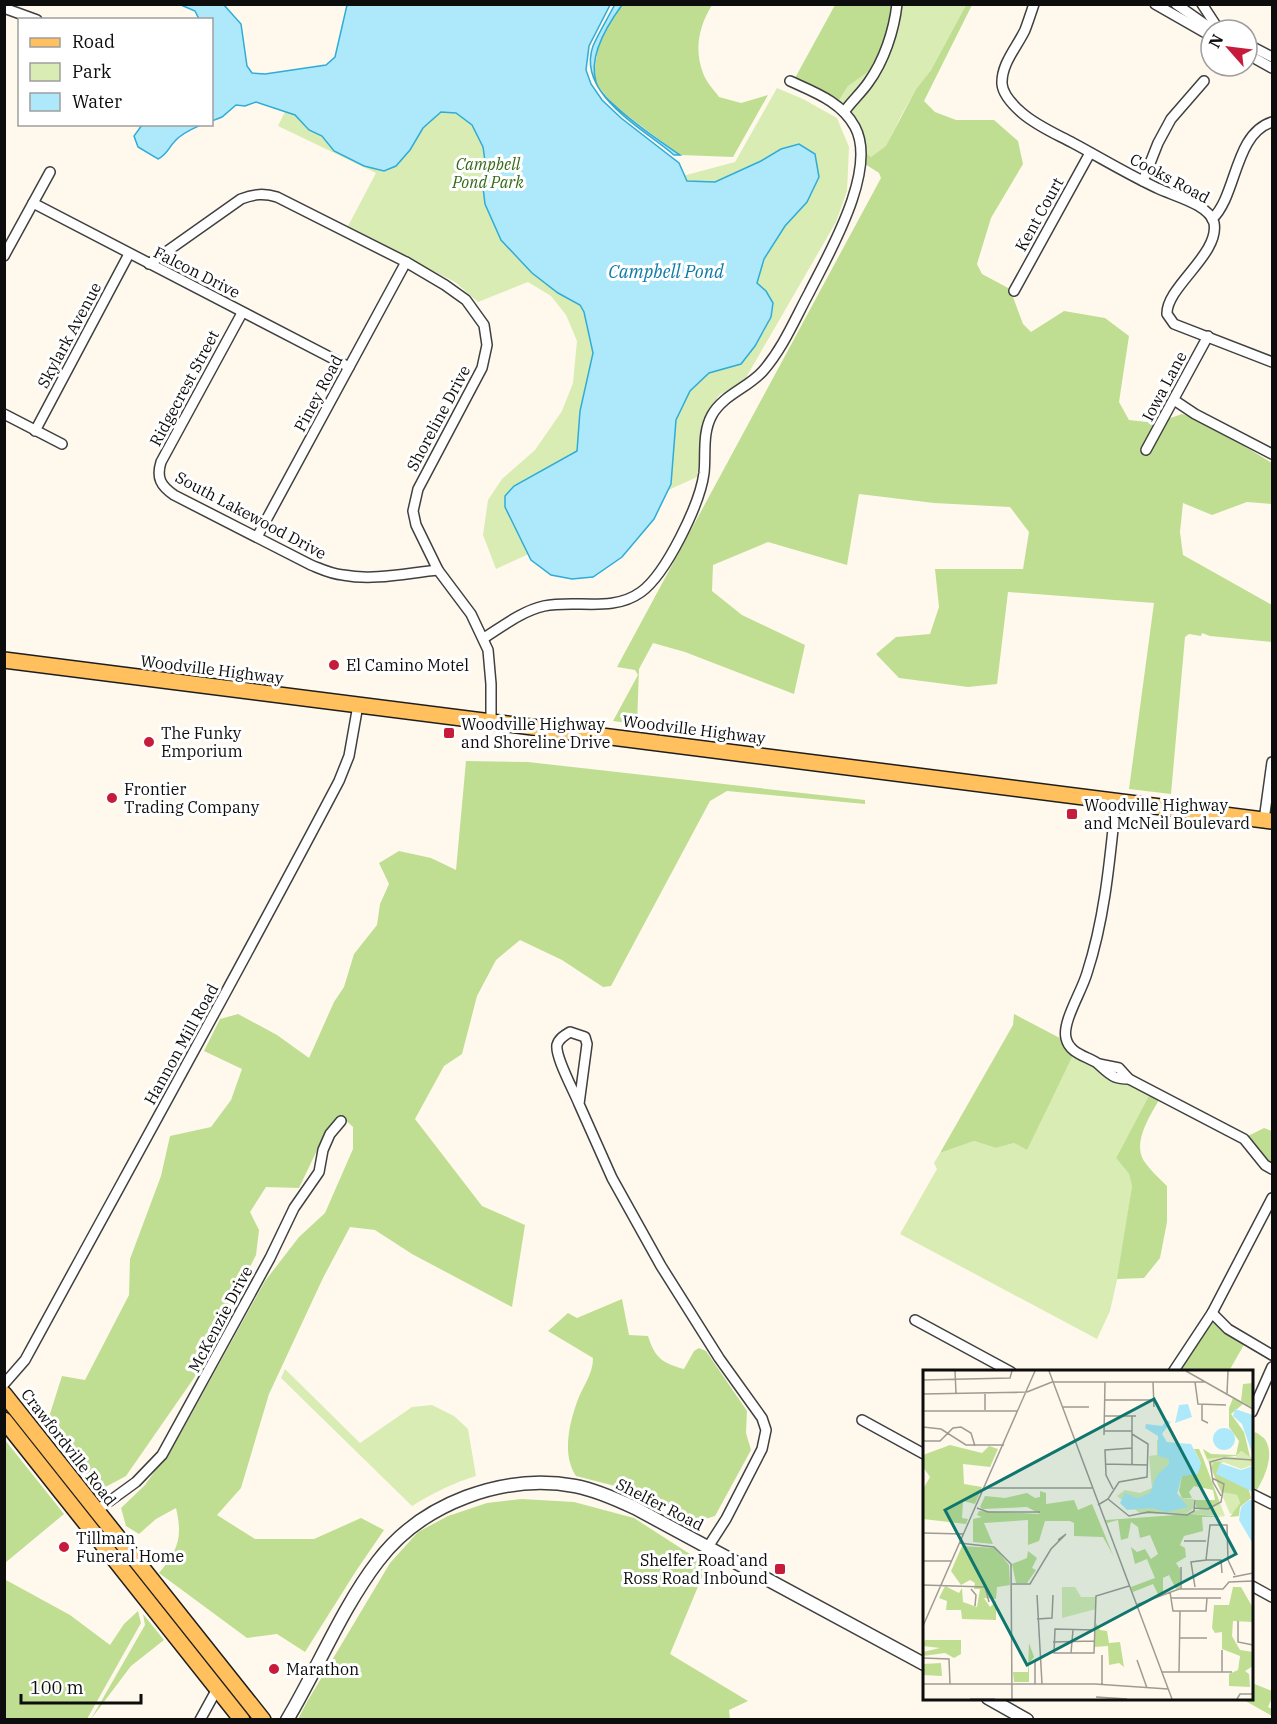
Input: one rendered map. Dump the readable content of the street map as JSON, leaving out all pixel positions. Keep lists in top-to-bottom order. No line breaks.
{"streets":{"main road":["Woodville Highway","Crawfordville Road"],"street":["Cooks Road","Kent Court","Falcon Drive","Skylark Avenue","Iowa Lane","Ridgecrest Street","Piney Road","Shoreline Drive","South Lakewood Drive","Hannon Mill Road","McKenzie Drive","Shelfer Road"]},"crossings":[["Cooks Road","Kent Court"],["Cooks Road","Iowa Lane"],["Falcon Drive","Skylark Avenue"],["Falcon Drive","Ridgecrest Street"],["Falcon Drive","Piney Road"],["Falcon Drive","Shoreline Drive"],["Ridgecrest Street","South Lakewood Drive"],["Piney Road","Shoreline Drive"],["Piney Road","South Lakewood Drive"],["Shoreline Drive","South Lakewood Drive"],["Shoreline Drive","Woodville Highway"],["Woodville Highway","Hannon Mill Road"],["McKenzie Drive","Crawfordville Road"]],"water":["Campbell Pond"],"parks":["Campbell Pond Park"],"places":{"other":["El Camino Motel","The Funky Emporium","Frontier Trading Company","Tillman Funeral Home","Marathon"],"transit":["Woodville Highway and Shoreline Drive","Woodville Highway and McNeil Boulevard","Shelfer Road and Ross Road Inbound"]},"legend":["Road","Park","Water"],"scale_bar":"100 m","north":"top left"}
